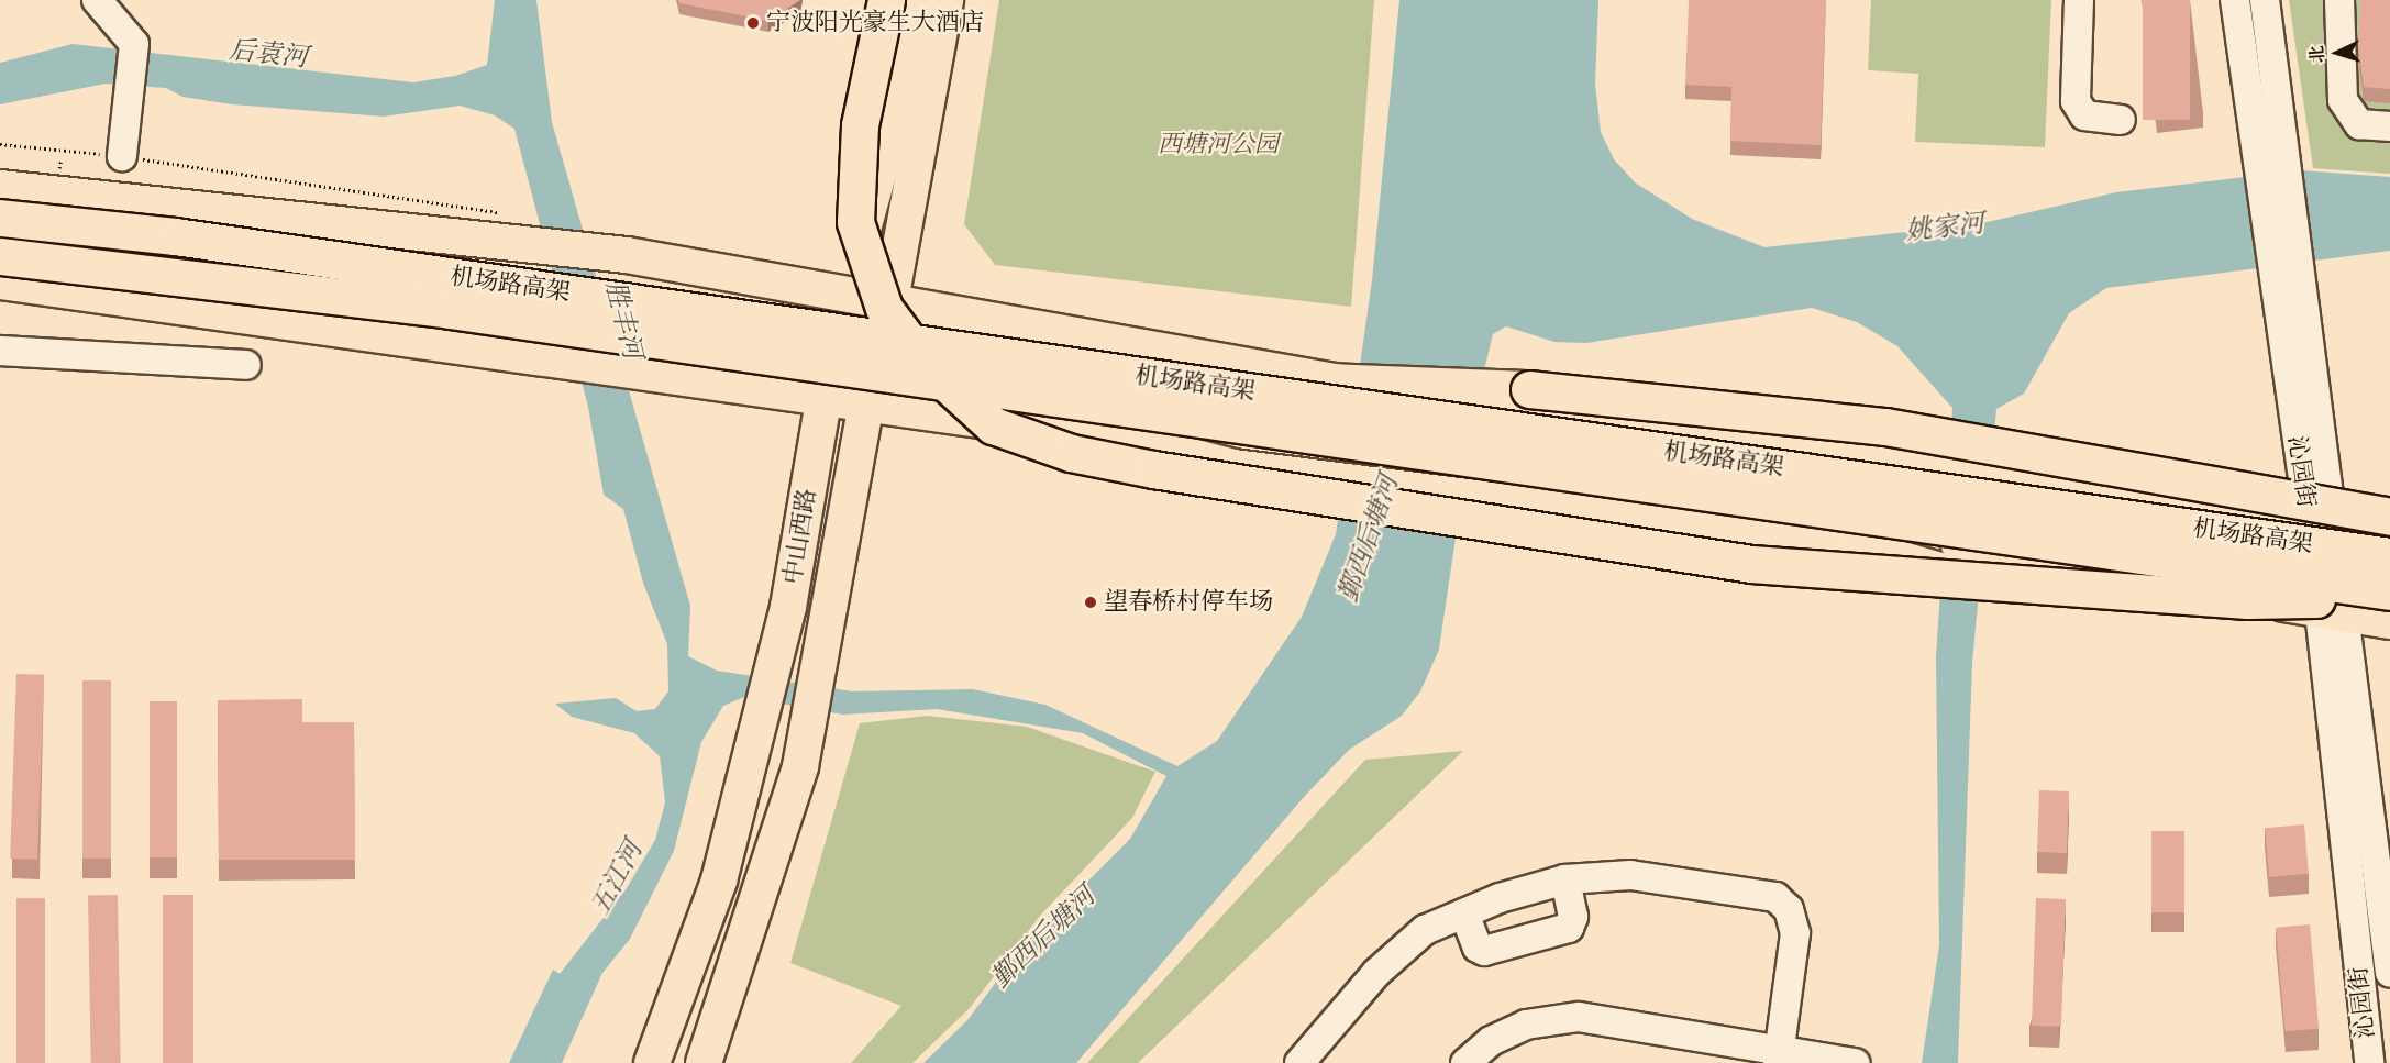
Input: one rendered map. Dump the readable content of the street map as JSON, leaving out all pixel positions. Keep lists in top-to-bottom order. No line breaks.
{"streets":{"highway":["机场路高架"],"main road":["中山西路"],"street":["沁园街"]},"water":["后袁河","姚家河","胜丰河","鄞西后塘河","五江河"],"parks":["西塘河公园"],"places":["宁波阳光豪生大酒店","望春桥村停车场"],"north":"left"}
